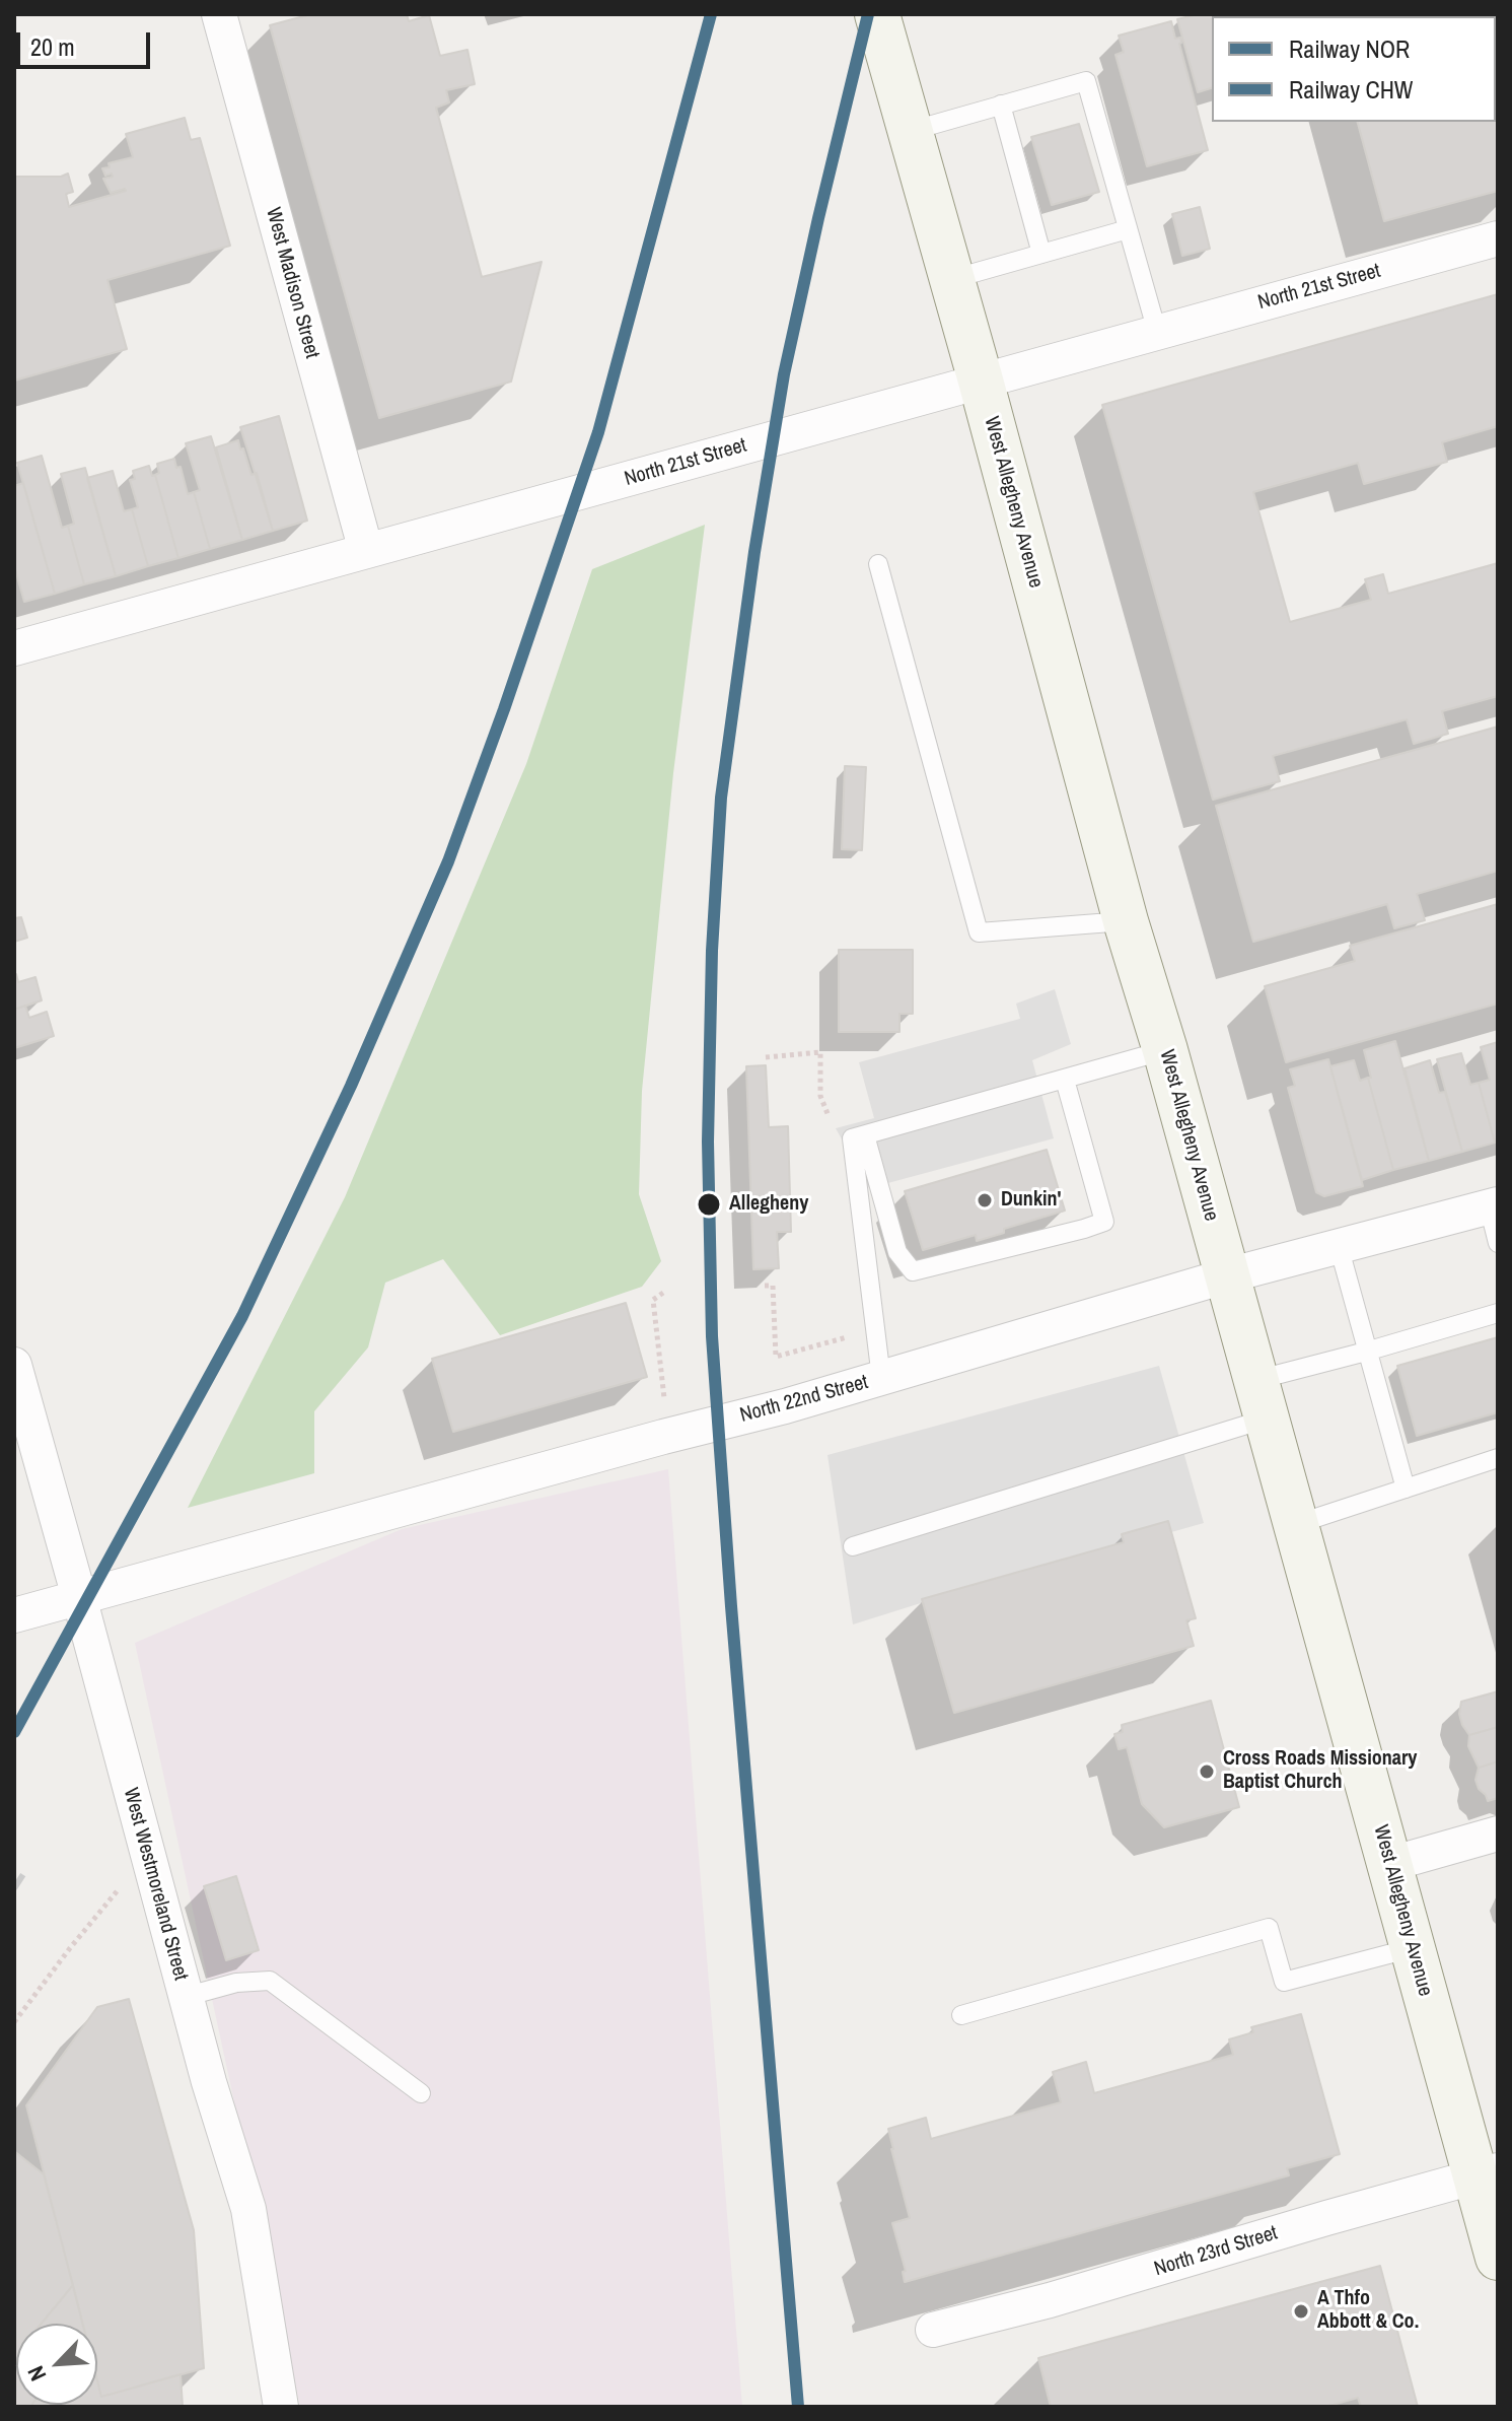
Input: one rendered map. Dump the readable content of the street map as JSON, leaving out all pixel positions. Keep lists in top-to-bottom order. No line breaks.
{"streets":{"main road":["West Allegheny Avenue"],"street":["West Madison Street","North 21st Street","North 22nd Street","West Westmoreland Street","North 23rd Street"]},"crossings":[["West Madison Street","North 21st Street"],["North 21st Street","West Allegheny Avenue"],["West Allegheny Avenue","North 22nd Street"],["West Allegheny Avenue","North 23rd Street"],["North 22nd Street","West Westmoreland Street"]],"places":["Dunkin'","Allegheny","Cross Roads Missionary Baptist Church","A Thfo Abbott & Co."],"lines":["rail line NOR","rail line CHW"],"legend":["Railway NOR","Railway CHW"],"scale_bar":"20 m","north":"bottom left"}
